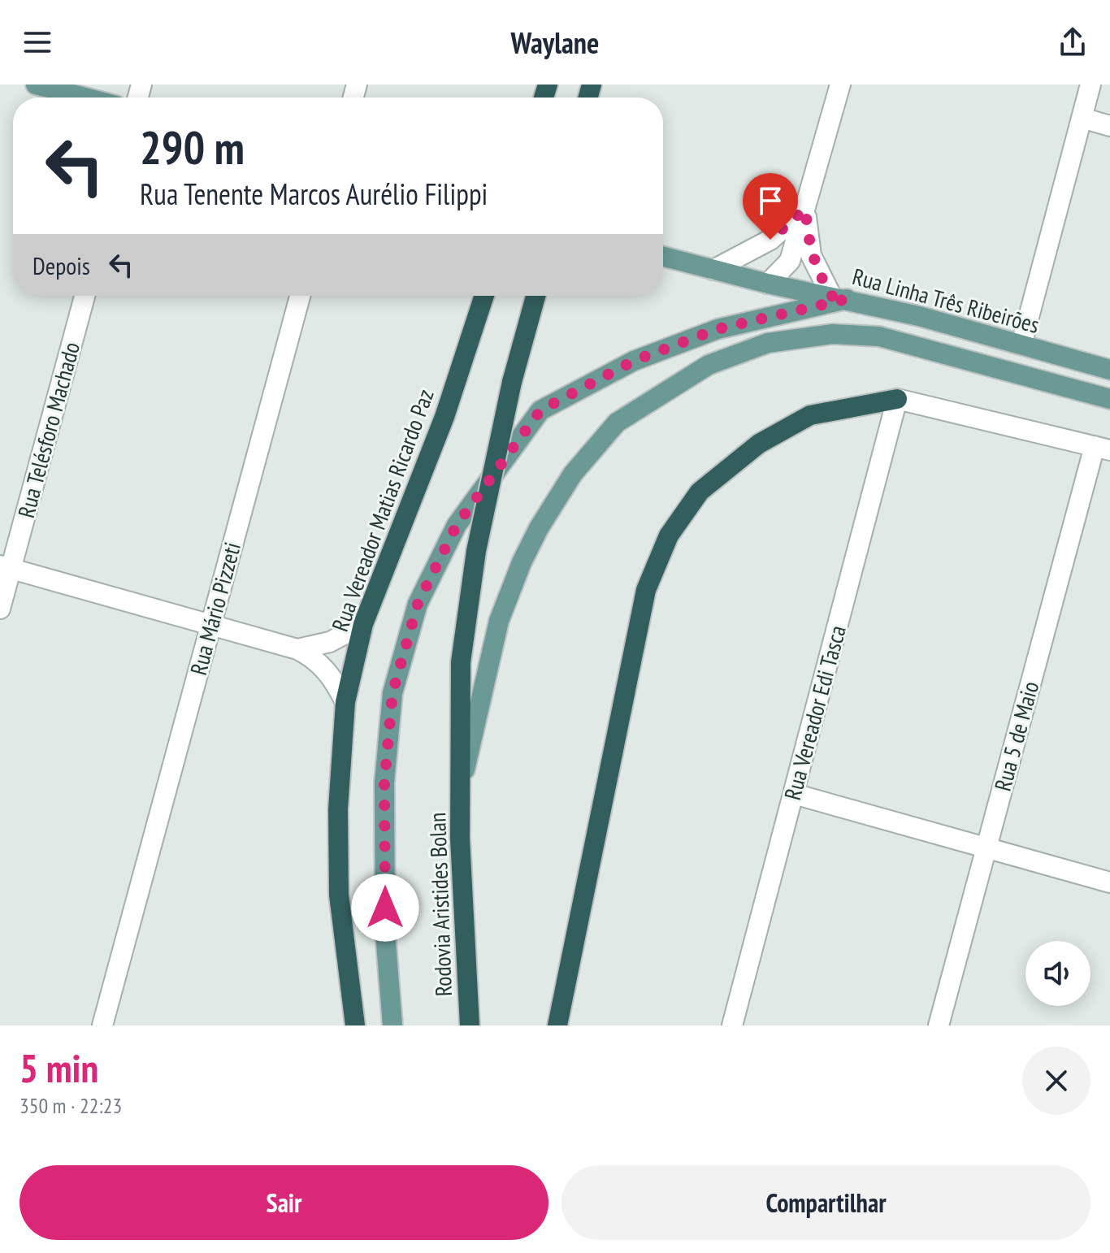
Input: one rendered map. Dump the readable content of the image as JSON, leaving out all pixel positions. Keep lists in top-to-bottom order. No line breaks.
{"streets":{"highway":["Rua Vereador Matias Ricardo Paz","Rodovia Aristides Bolan"],"main road":["Rua Linha Três Ribeirões"],"street":["Rua Telésforo Machado","Rua Mário Pizzeti","Rua Vereador Edi Tasca","Rua 5 de Maio"]},"page":{"header":"Waylane","turn":["290 m","Rua Tenente Marcos Aurélio Filippi"],"then":"Depois","heading":["5 min","350 m · 22:23"],"buttons":["Sair","Compartilhar"]}}
